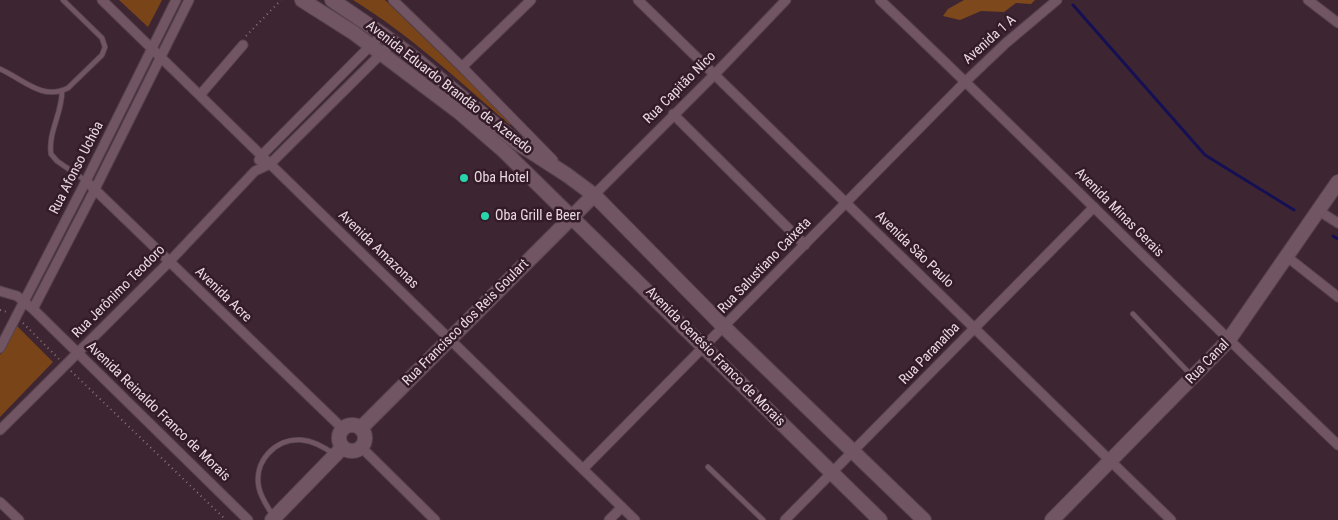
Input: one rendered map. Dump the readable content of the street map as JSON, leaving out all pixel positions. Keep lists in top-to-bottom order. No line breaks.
{"streets":{"main road":["Avenida Eduardo Brandão de Azeredo","Rua Francisco dos Reis Goulart","Avenida Genésio Franco de Morais","Rua Canal"],"street":["Avenida 1 A","Rua Capitão Nico","Rua Afonso Uchôa","Avenida Minas Gerais","Avenida Amazonas","Avenida São Paulo","Rua Salustiano Caixeta","Rua Jerônimo Teodoro","Avenida Acre","Rua Paranaíba","Avenida Reinaldo Franco de Morais"]},"crossings":[["Avenida 1 A","Avenida Minas Gerais"],["Avenida 1 A","Rua Salustiano Caixeta"],["Avenida Eduardo Brandão de Azeredo","Rua Jerônimo Teodoro"],["Avenida Eduardo Brandão de Azeredo","Rua Francisco dos Reis Goulart"],["Avenida Eduardo Brandão de Azeredo","Avenida Genésio Franco de Morais"],["Rua Capitão Nico","Avenida São Paulo"],["Rua Capitão Nico","Avenida Genésio Franco de Morais"],["Rua Afonso Uchôa","Avenida Amazonas"],["Rua Afonso Uchôa","Avenida Acre"],["Rua Afonso Uchôa","Avenida Reinaldo Franco de Morais"],["Avenida Minas Gerais","Rua Salustiano Caixeta"],["Avenida Minas Gerais","Rua Paranaíba"],["Avenida Minas Gerais","Rua Canal"],["Avenida Amazonas","Rua Salustiano Caixeta"],["Avenida Amazonas","Rua Jerônimo Teodoro"],["Avenida Amazonas","Rua Francisco dos Reis Goulart"],["Avenida São Paulo","Rua Salustiano Caixeta"],["Avenida São Paulo","Rua Paranaíba"],["Avenida São Paulo","Rua Canal"],["Rua Salustiano Caixeta","Avenida Genésio Franco de Morais"],["Rua Jerônimo Teodoro","Avenida Acre"],["Rua Jerônimo Teodoro","Avenida Reinaldo Franco de Morais"],["Avenida Acre","Rua Francisco dos Reis Goulart"],["Rua Francisco dos Reis Goulart","Avenida Genésio Franco de Morais"],["Rua Paranaíba","Avenida Genésio Franco de Morais"]],"places":["Oba Hotel","Oba Grill e Beer"]}
